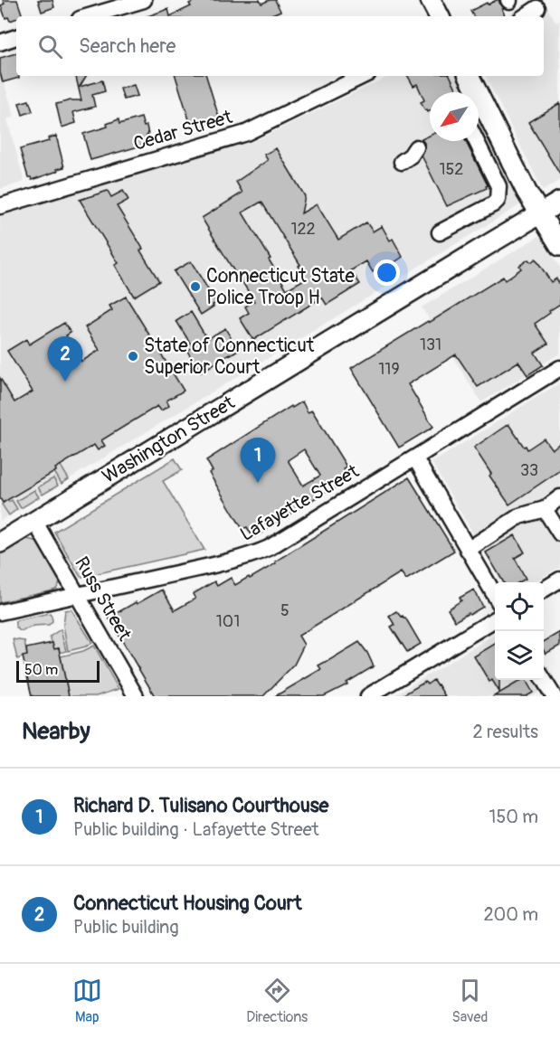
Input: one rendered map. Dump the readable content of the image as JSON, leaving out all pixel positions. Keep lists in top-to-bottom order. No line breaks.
{"streets":{"main road":["Washington Street"],"street":["Cedar Street","Lafayette Street","Russ Street"]},"crossings":[["Washington Street","Russ Street"],["Lafayette Street","Russ Street"]],"places":["Connecticut State Police Troop H","State of Connecticut Superior Court"],"house_numbers":["152","122","131","119","33","5","101"],"scale_bar":"50 m","north":"bottom left","page":{"search":"Search here","pins":["2","1"],"scale":"50 m","heading":["Nearby","2 results"],"list":[{"mark":"1","name":"Richard D. Tulisano Courthouse","note":"Public building · Lafayette Street","value":"150 m"},{"mark":"2","name":"Connecticut Housing Court","note":"Public building","value":"200 m"}],"nav":["Map","Directions","Saved"]}}
